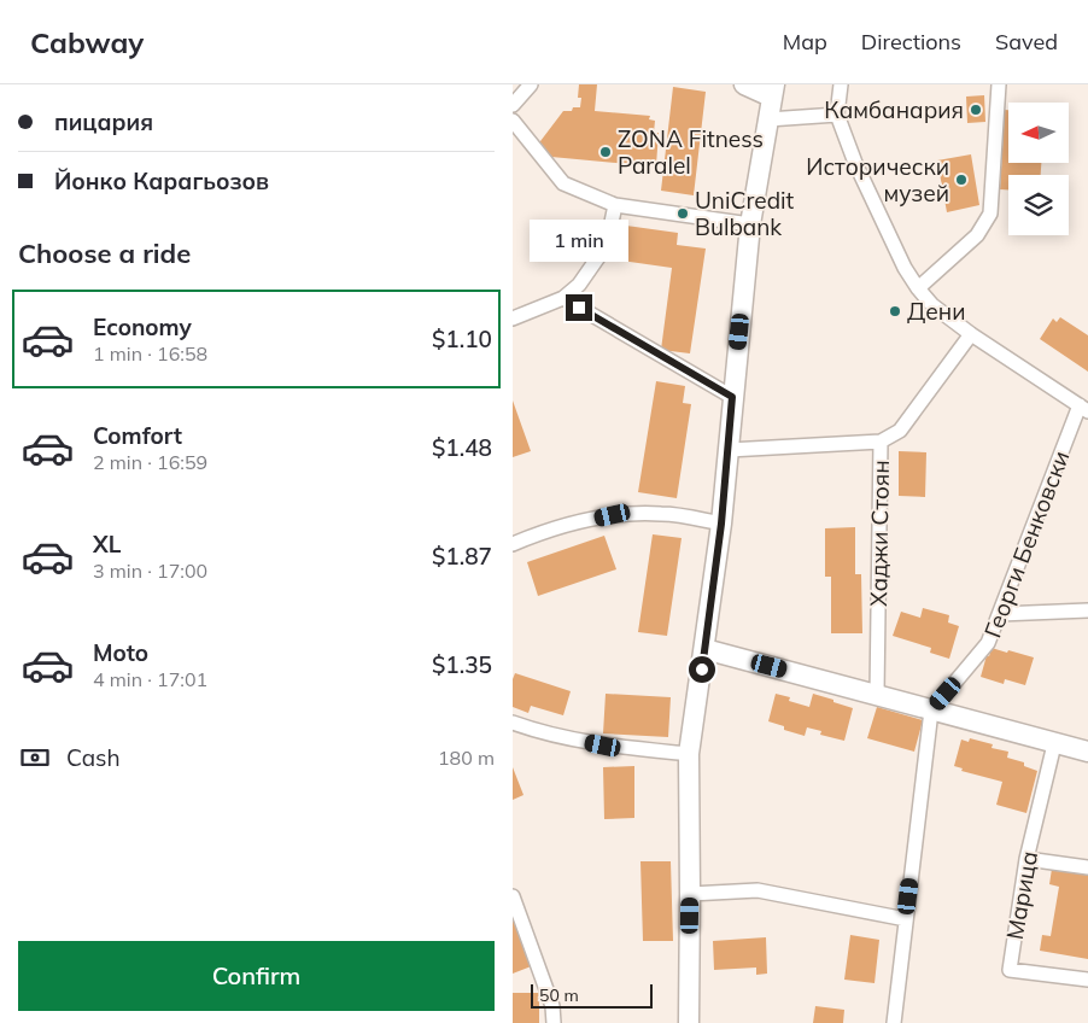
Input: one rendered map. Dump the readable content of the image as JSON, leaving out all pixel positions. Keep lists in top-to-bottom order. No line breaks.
{"streets":{"street":["Хаджи Стоян","Георги Бенковски","Марица"]},"places":["Камбанария","ZONA Fitness Paralel","Исторически музей","UniCredit Bulbank","Дени"],"scale_bar":"50 m","north":"left","page":{"header":"Cabway","nav":["Map","Directions","Saved"],"banner":["пицария","Йонко Карагьозов"],"heading":"Choose a ride","bubble":"1 min","list":[{"name":"Economy","note":"1 min · 16:58","value":"$1.10"},{"name":"Comfort","note":"2 min · 16:59","value":"$1.48"},{"name":"XL","note":"3 min · 17:00","value":"$1.87"},{"name":"Moto","note":"4 min · 17:01","value":"$1.35"}],"pay":["Cash","180 m"],"buttons":"Confirm","scale":"50 m"}}
